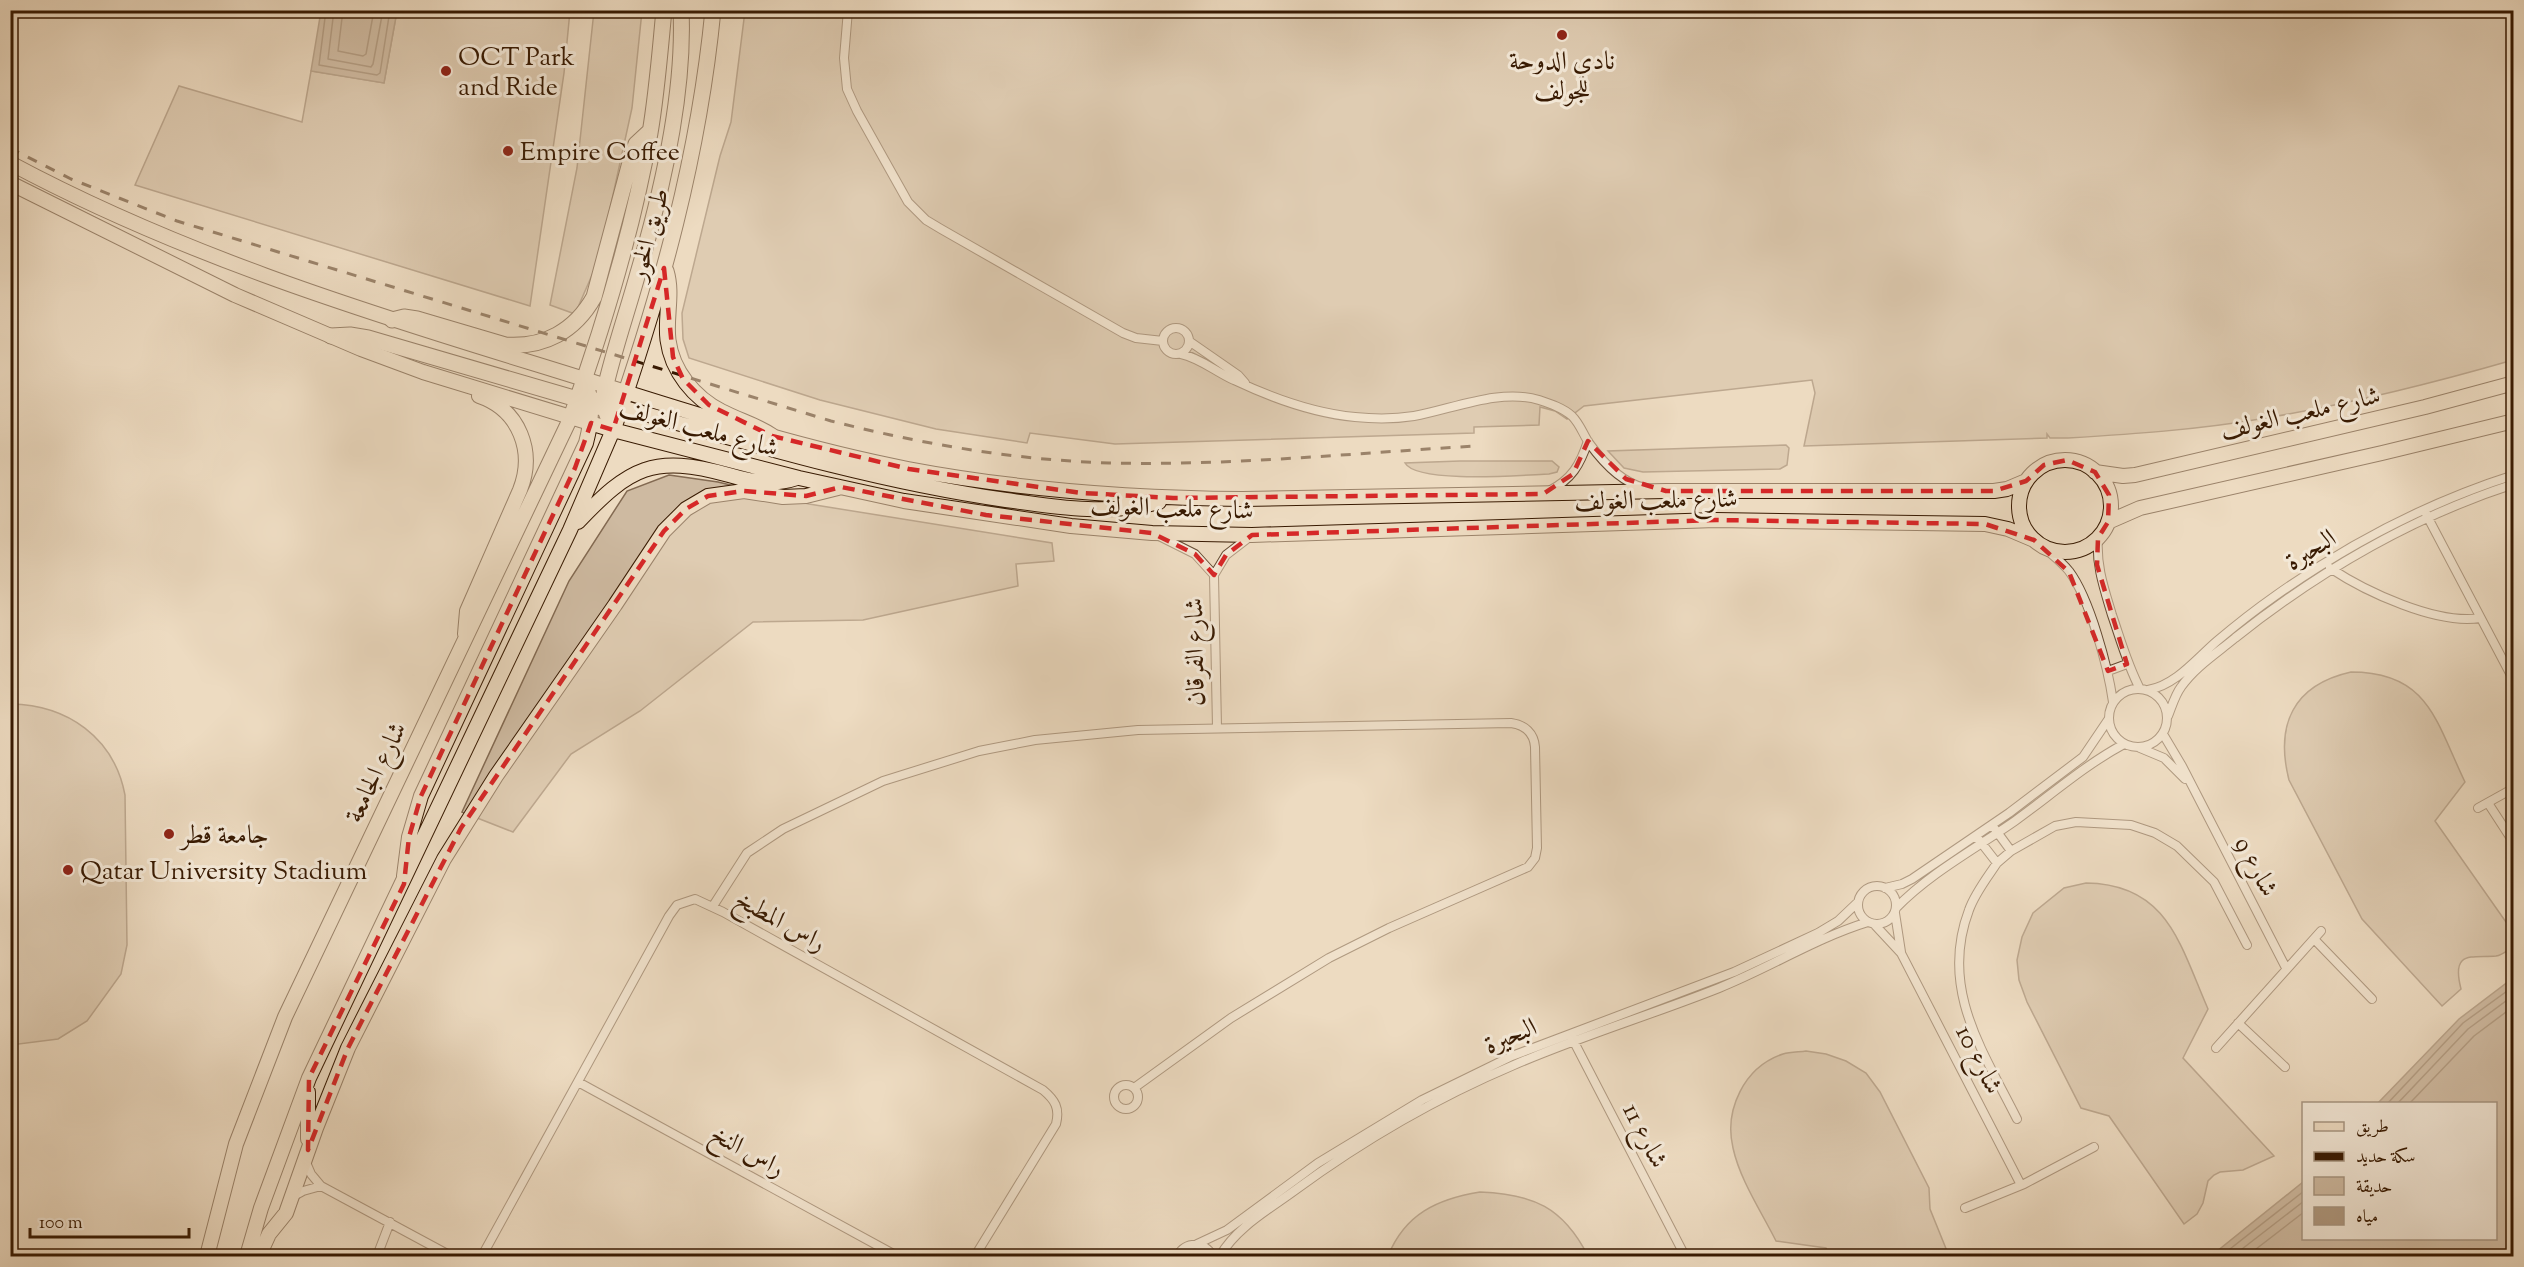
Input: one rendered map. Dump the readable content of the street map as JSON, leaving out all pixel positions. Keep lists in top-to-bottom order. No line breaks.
{"streets":{"highway":["طريق الخور"],"main road":["شارع ملعب الغولف","شارع الجامعة"],"street":["البحيرة","شارع الفرقان","شارع 9","راس المطبخ","شارع 10","شارع 11","راس النخ"]},"crossings":[["طريق الخور","شارع ملعب الغولف"],["طريق الخور","شارع الجامعة"],["شارع ملعب الغولف","شارع الفرقان"],["شارع ملعب الغولف","شارع الجامعة"],["البحيرة","شارع 9"],["البحيرة","شارع 10"],["البحيرة","شارع 11"],["راس المطبخ","راس النخ"]],"places":["نادي الدوحة للجولف","OCT Park and Ride","Empire Coffee","جامعة قطر","Qatar University Stadium"],"legend":["طريق","سكة حديد","حديقة","مياه"],"scale_bar":"100 m"}
